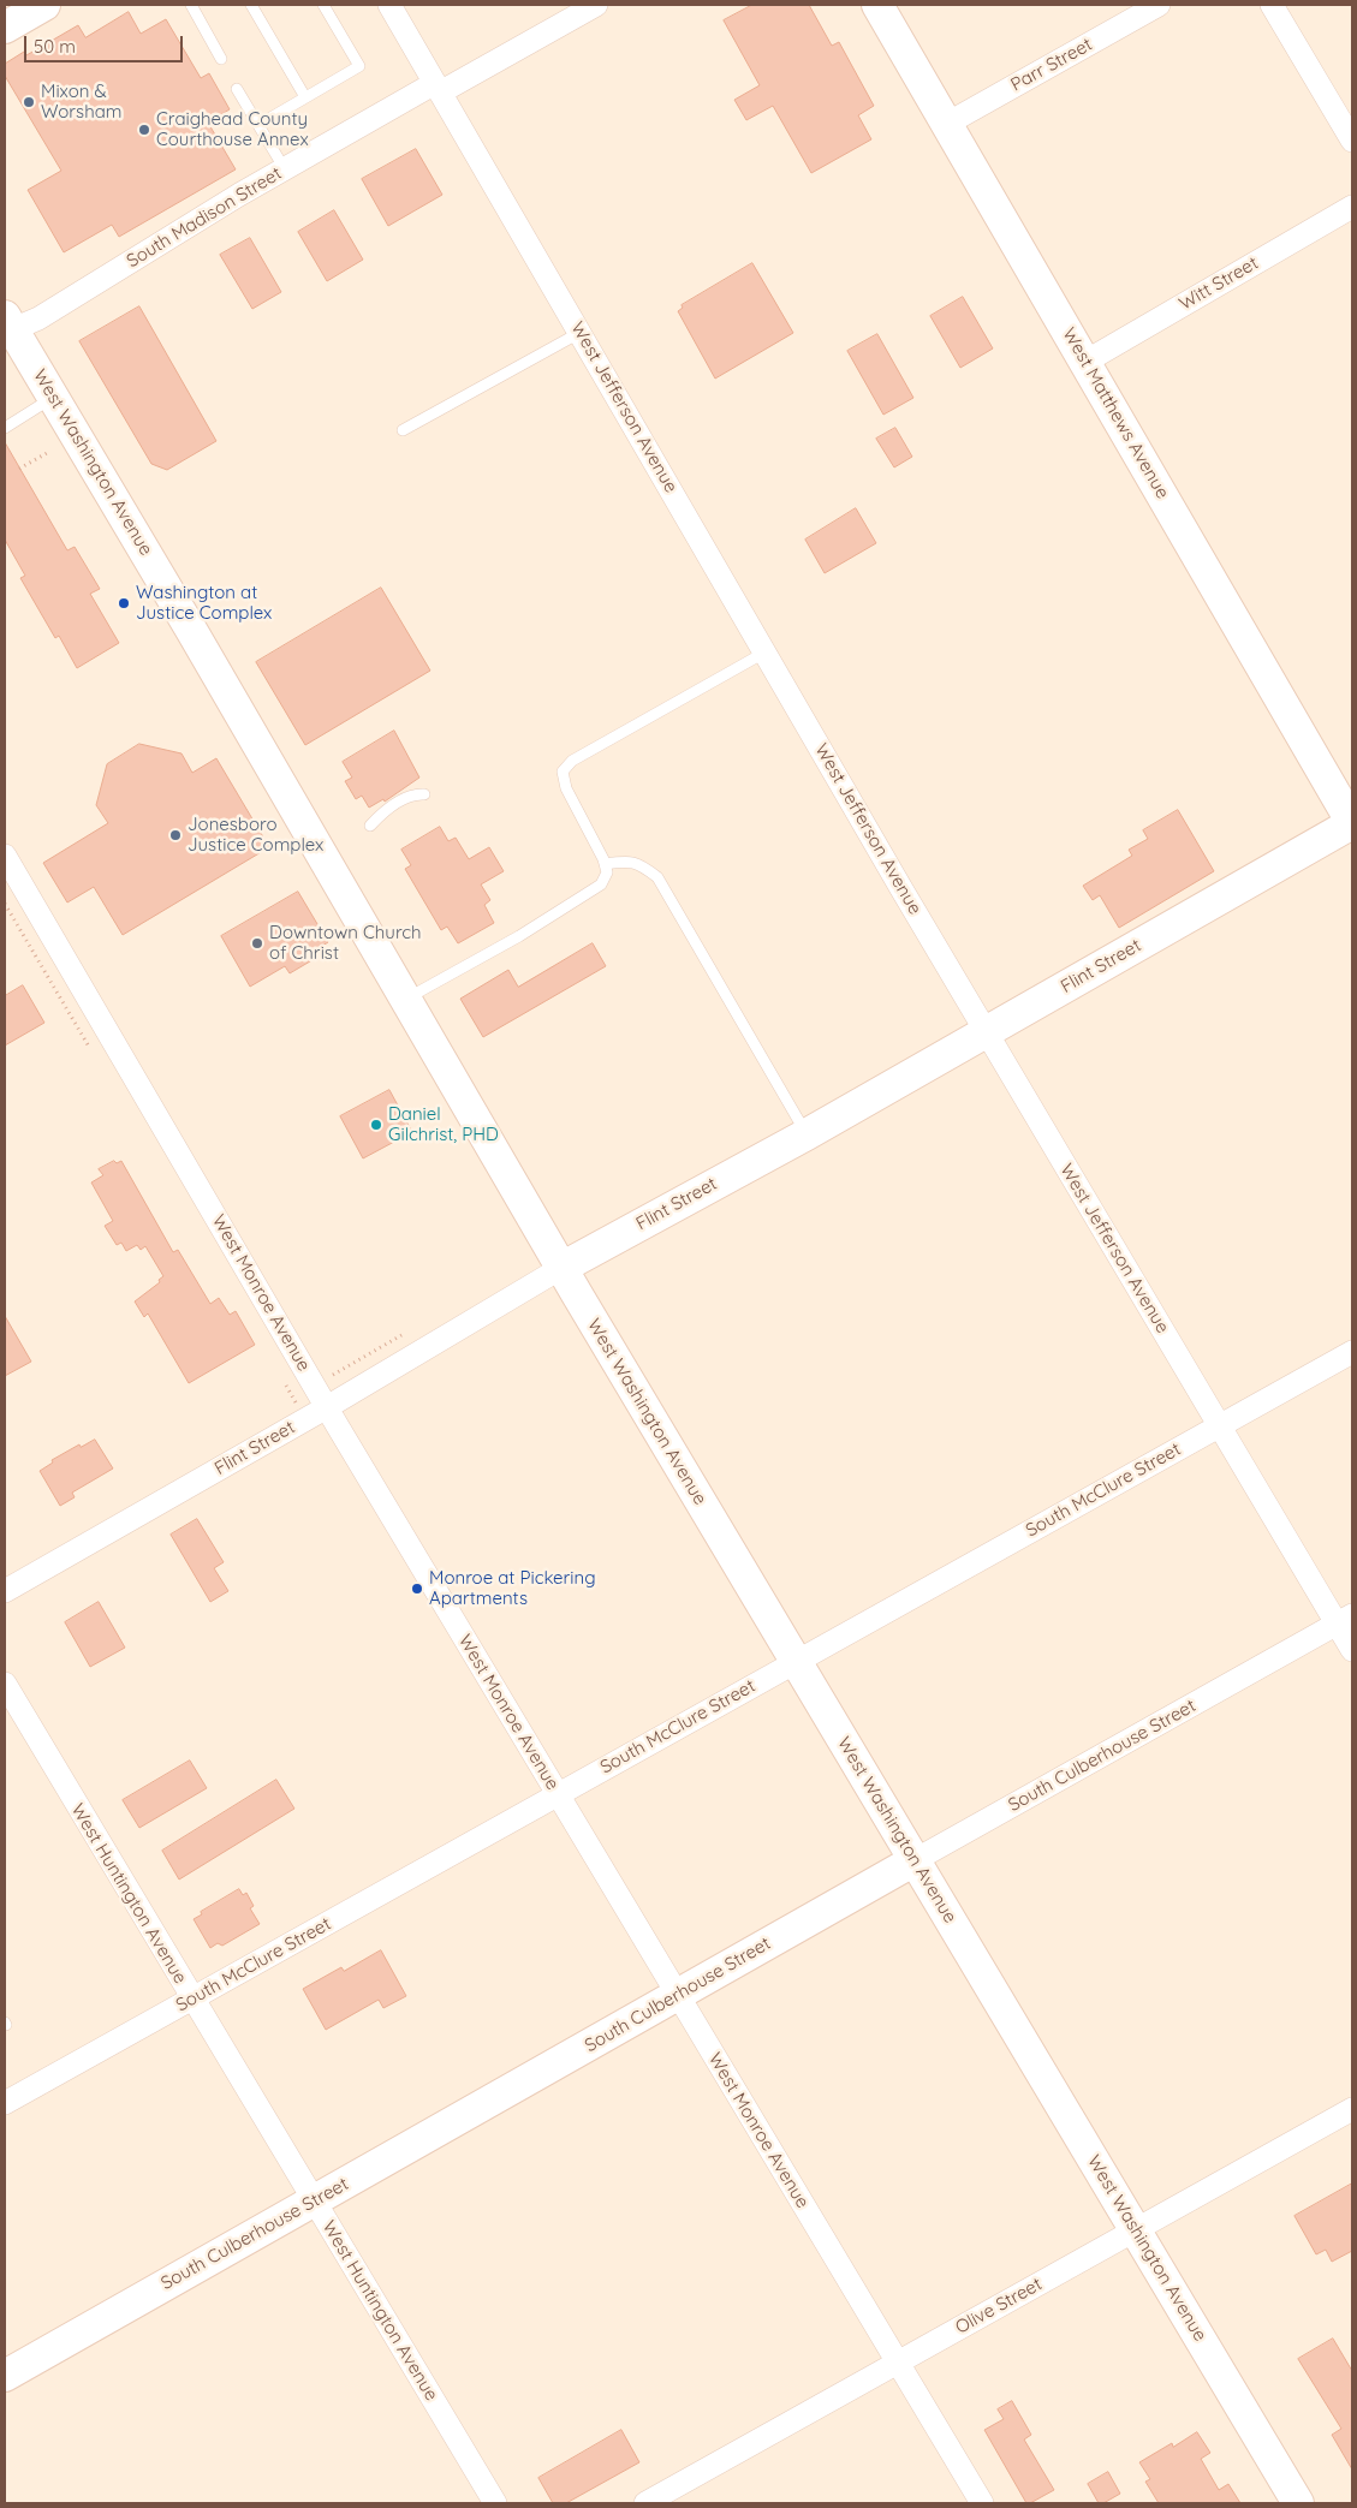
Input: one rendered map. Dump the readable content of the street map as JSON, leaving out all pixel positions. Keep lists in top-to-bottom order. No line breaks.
{"streets":{"street":["Parr Street","South Madison Street","Witt Street","West Jefferson Avenue","West Matthews Avenue","West Washington Avenue","Flint Street","West Monroe Avenue","South McClure Street","South Culberhouse Street","West Huntington Avenue","Olive Street"]},"crossings":[["Parr Street","West Matthews Avenue"],["South Madison Street","West Jefferson Avenue"],["South Madison Street","West Washington Avenue"],["Witt Street","West Matthews Avenue"],["West Jefferson Avenue","Flint Street"],["West Jefferson Avenue","South McClure Street"],["West Jefferson Avenue","South Culberhouse Street"],["West Matthews Avenue","Flint Street"],["West Washington Avenue","Flint Street"],["West Washington Avenue","South McClure Street"],["West Washington Avenue","South Culberhouse Street"],["West Washington Avenue","Olive Street"],["Flint Street","West Monroe Avenue"],["West Monroe Avenue","South McClure Street"],["West Monroe Avenue","South Culberhouse Street"],["West Monroe Avenue","Olive Street"],["South McClure Street","West Huntington Avenue"],["South Culberhouse Street","West Huntington Avenue"]],"places":["Mixon & Worsham","Craighead County Courthouse Annex","Washington at Justice Complex","Jonesboro Justice Complex","Downtown Church of Christ","Daniel Gilchrist, PHD","Monroe at Pickering Apartments"],"scale_bar":"50 m"}
